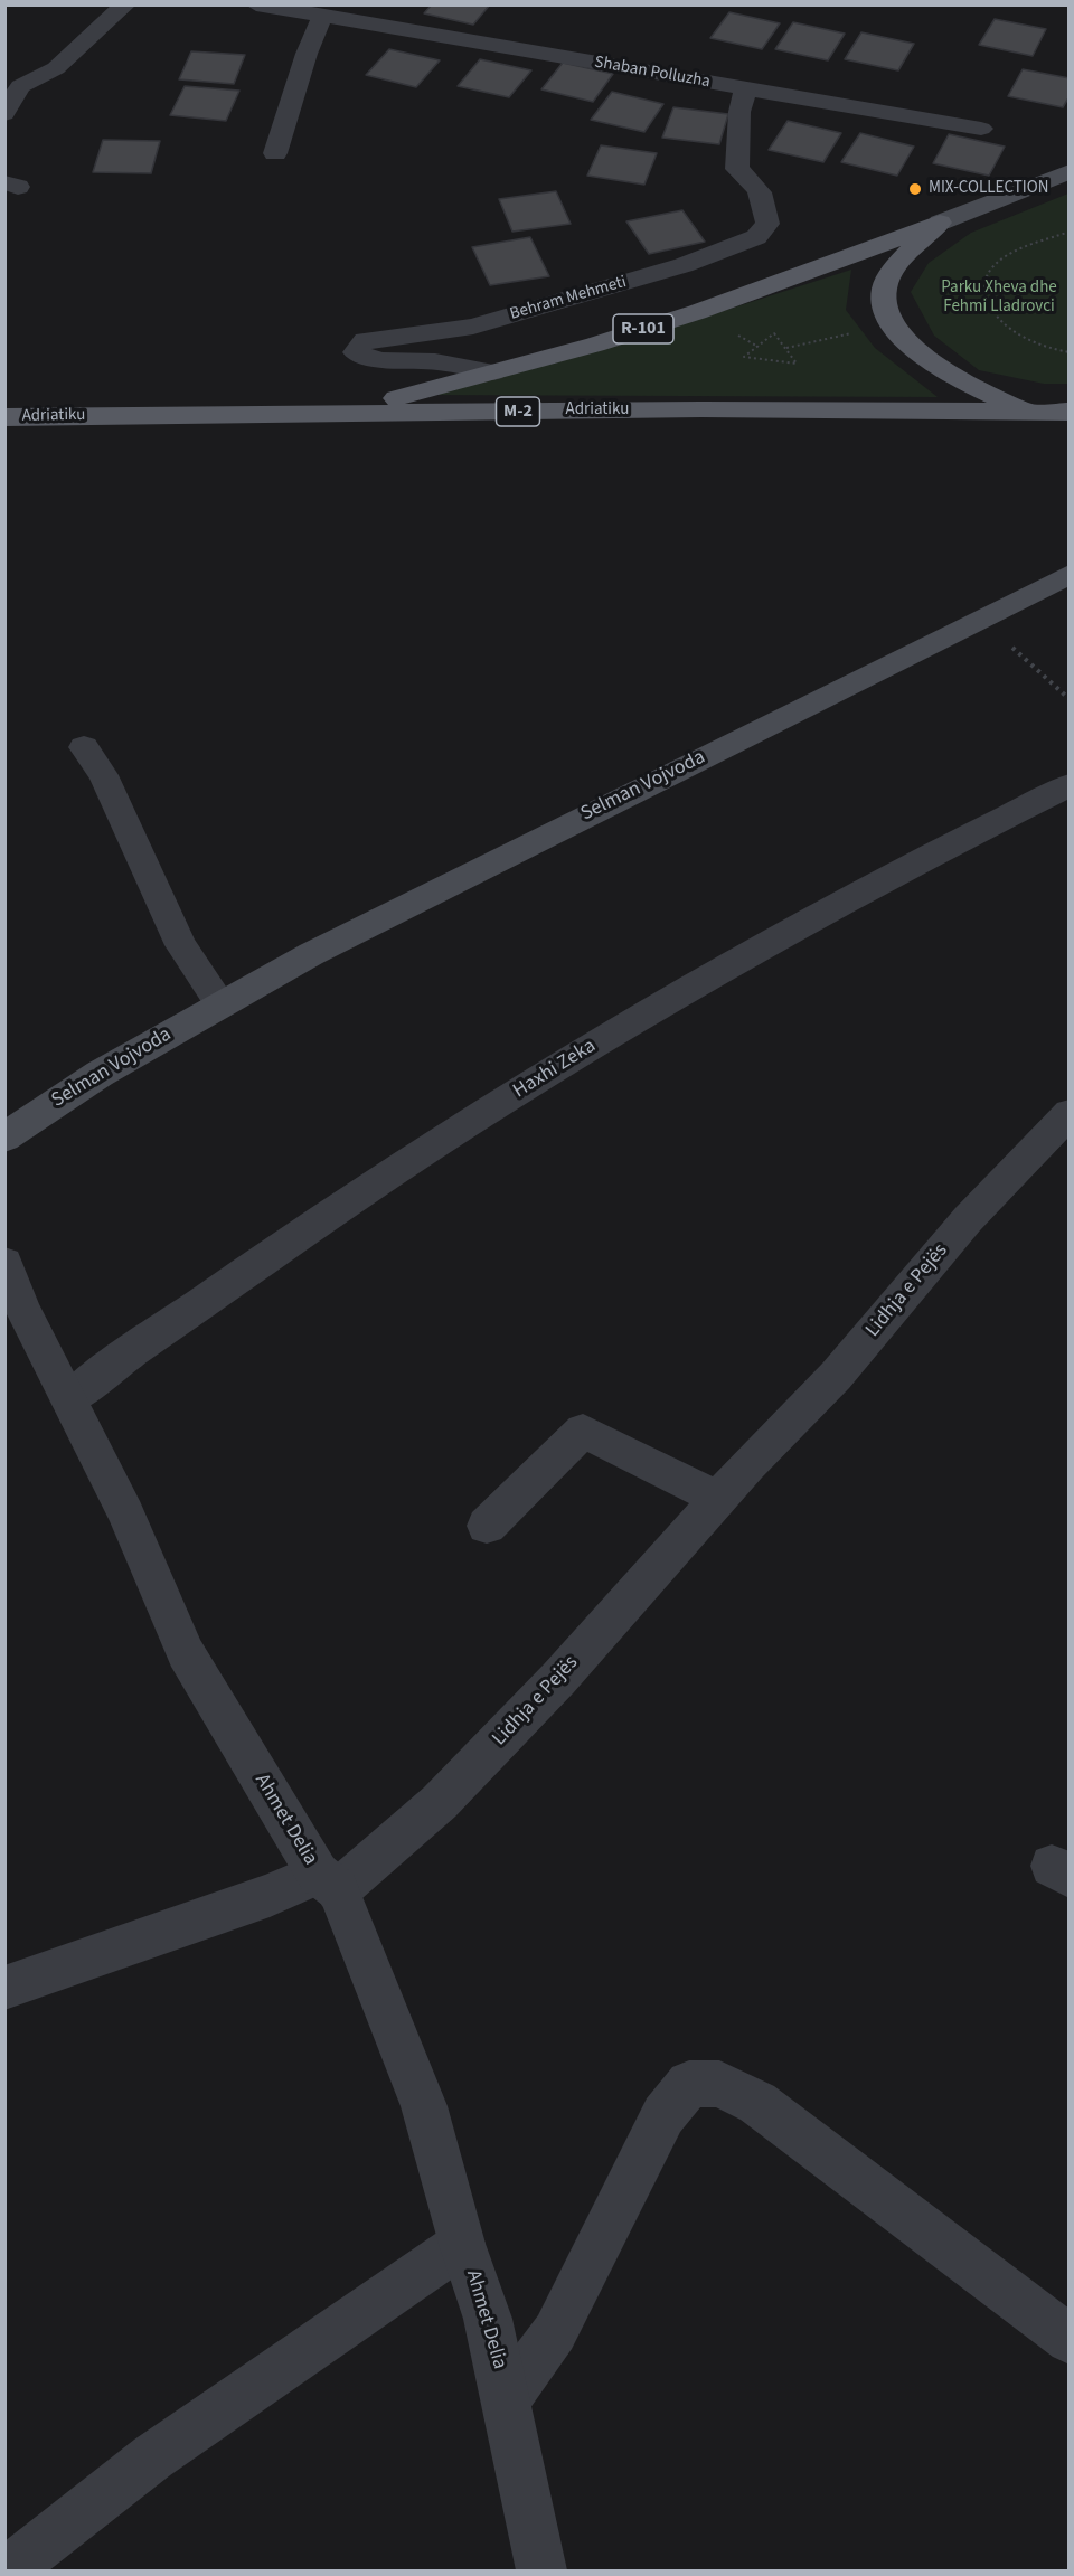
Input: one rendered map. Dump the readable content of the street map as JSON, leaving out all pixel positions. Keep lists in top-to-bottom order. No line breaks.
{"streets":{"main road":["R-101","Adriatiku","M-2","Selman Vojvoda"],"street":["Shaban Polluzha","Behram Mehmeti","Haxhi Zeka","Lidhja e Pejës","Ahmet Delia"]},"crossings":[["Shaban Polluzha","Behram Mehmeti"],["Behram Mehmeti","R-101"],["R-101","Adriatiku"],["Haxhi Zeka","Ahmet Delia"],["Lidhja e Pejës","Ahmet Delia"]],"parks":["Parku Xheva dhe Fehmi Lladrovci"],"places":["MIX-COLLECTION"]}
